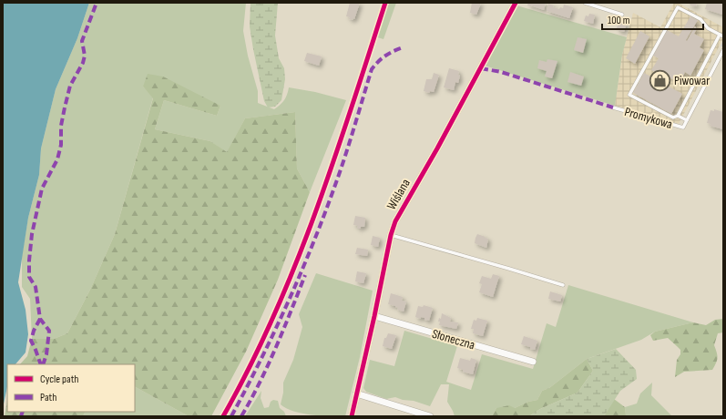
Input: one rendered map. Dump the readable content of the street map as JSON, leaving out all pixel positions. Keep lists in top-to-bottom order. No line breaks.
{"streets":{"street":["Wiślana","Słoneczna"],"lane":["Promykowa"]},"crossings":[["Wiślana","Słoneczna"]],"places":{"shop":["Piwowar"]},"legend":["Cycle path","Path"],"scale_bar":"100 m"}
